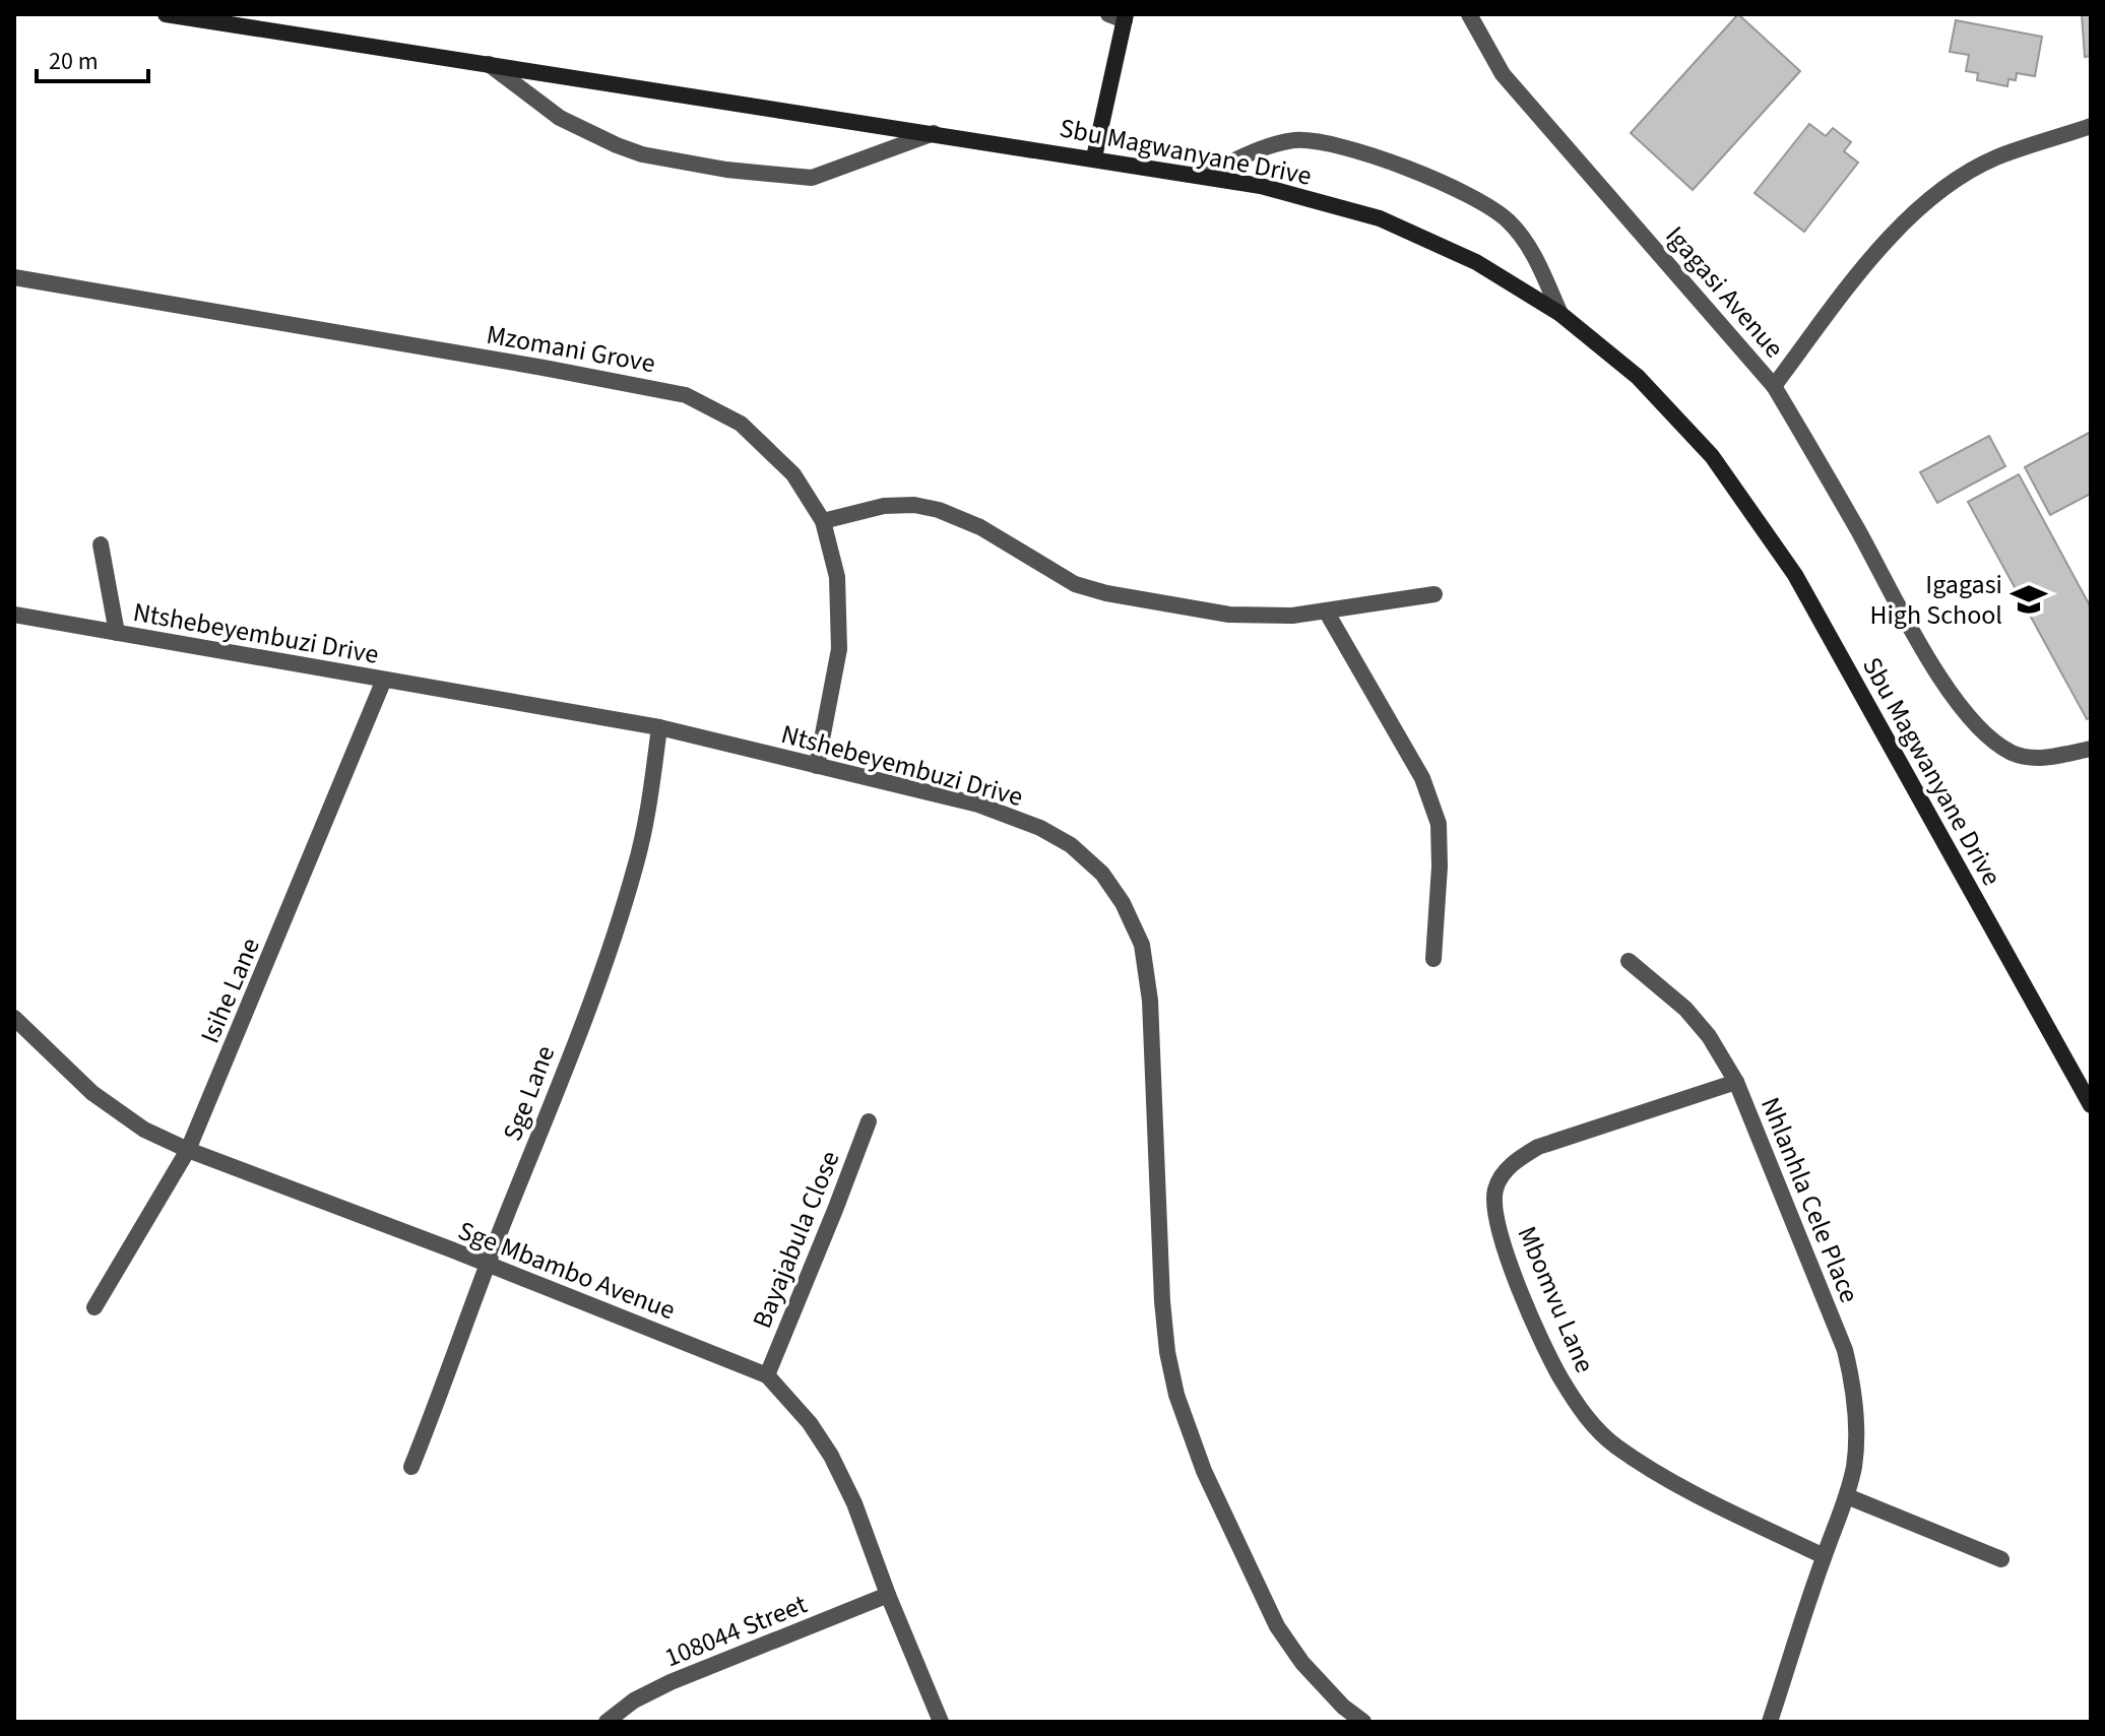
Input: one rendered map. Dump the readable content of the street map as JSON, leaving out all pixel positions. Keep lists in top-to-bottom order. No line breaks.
{"streets":{"main road":["Sbu Magwanyane Drive"],"street":["Igagasi Avenue","Mzomani Grove","Ntshebeyembuzi Drive","Isihe Lane","Sge Lane","Nhlanhla Cele Place","Bayajabula Close","Sge Mbambo Avenue","Mbomvu Lane","108044 Street"]},"crossings":[["Mzomani Grove","Ntshebeyembuzi Drive"],["Ntshebeyembuzi Drive","Isihe Lane"],["Ntshebeyembuzi Drive","Sge Lane"],["Isihe Lane","Sge Mbambo Avenue"],["Sge Lane","Sge Mbambo Avenue"],["Nhlanhla Cele Place","Mbomvu Lane"],["Bayajabula Close","Sge Mbambo Avenue"],["Sge Mbambo Avenue","108044 Street"]],"places":{"school or university":["Igagasi High School"]},"scale_bar":"20 m"}
